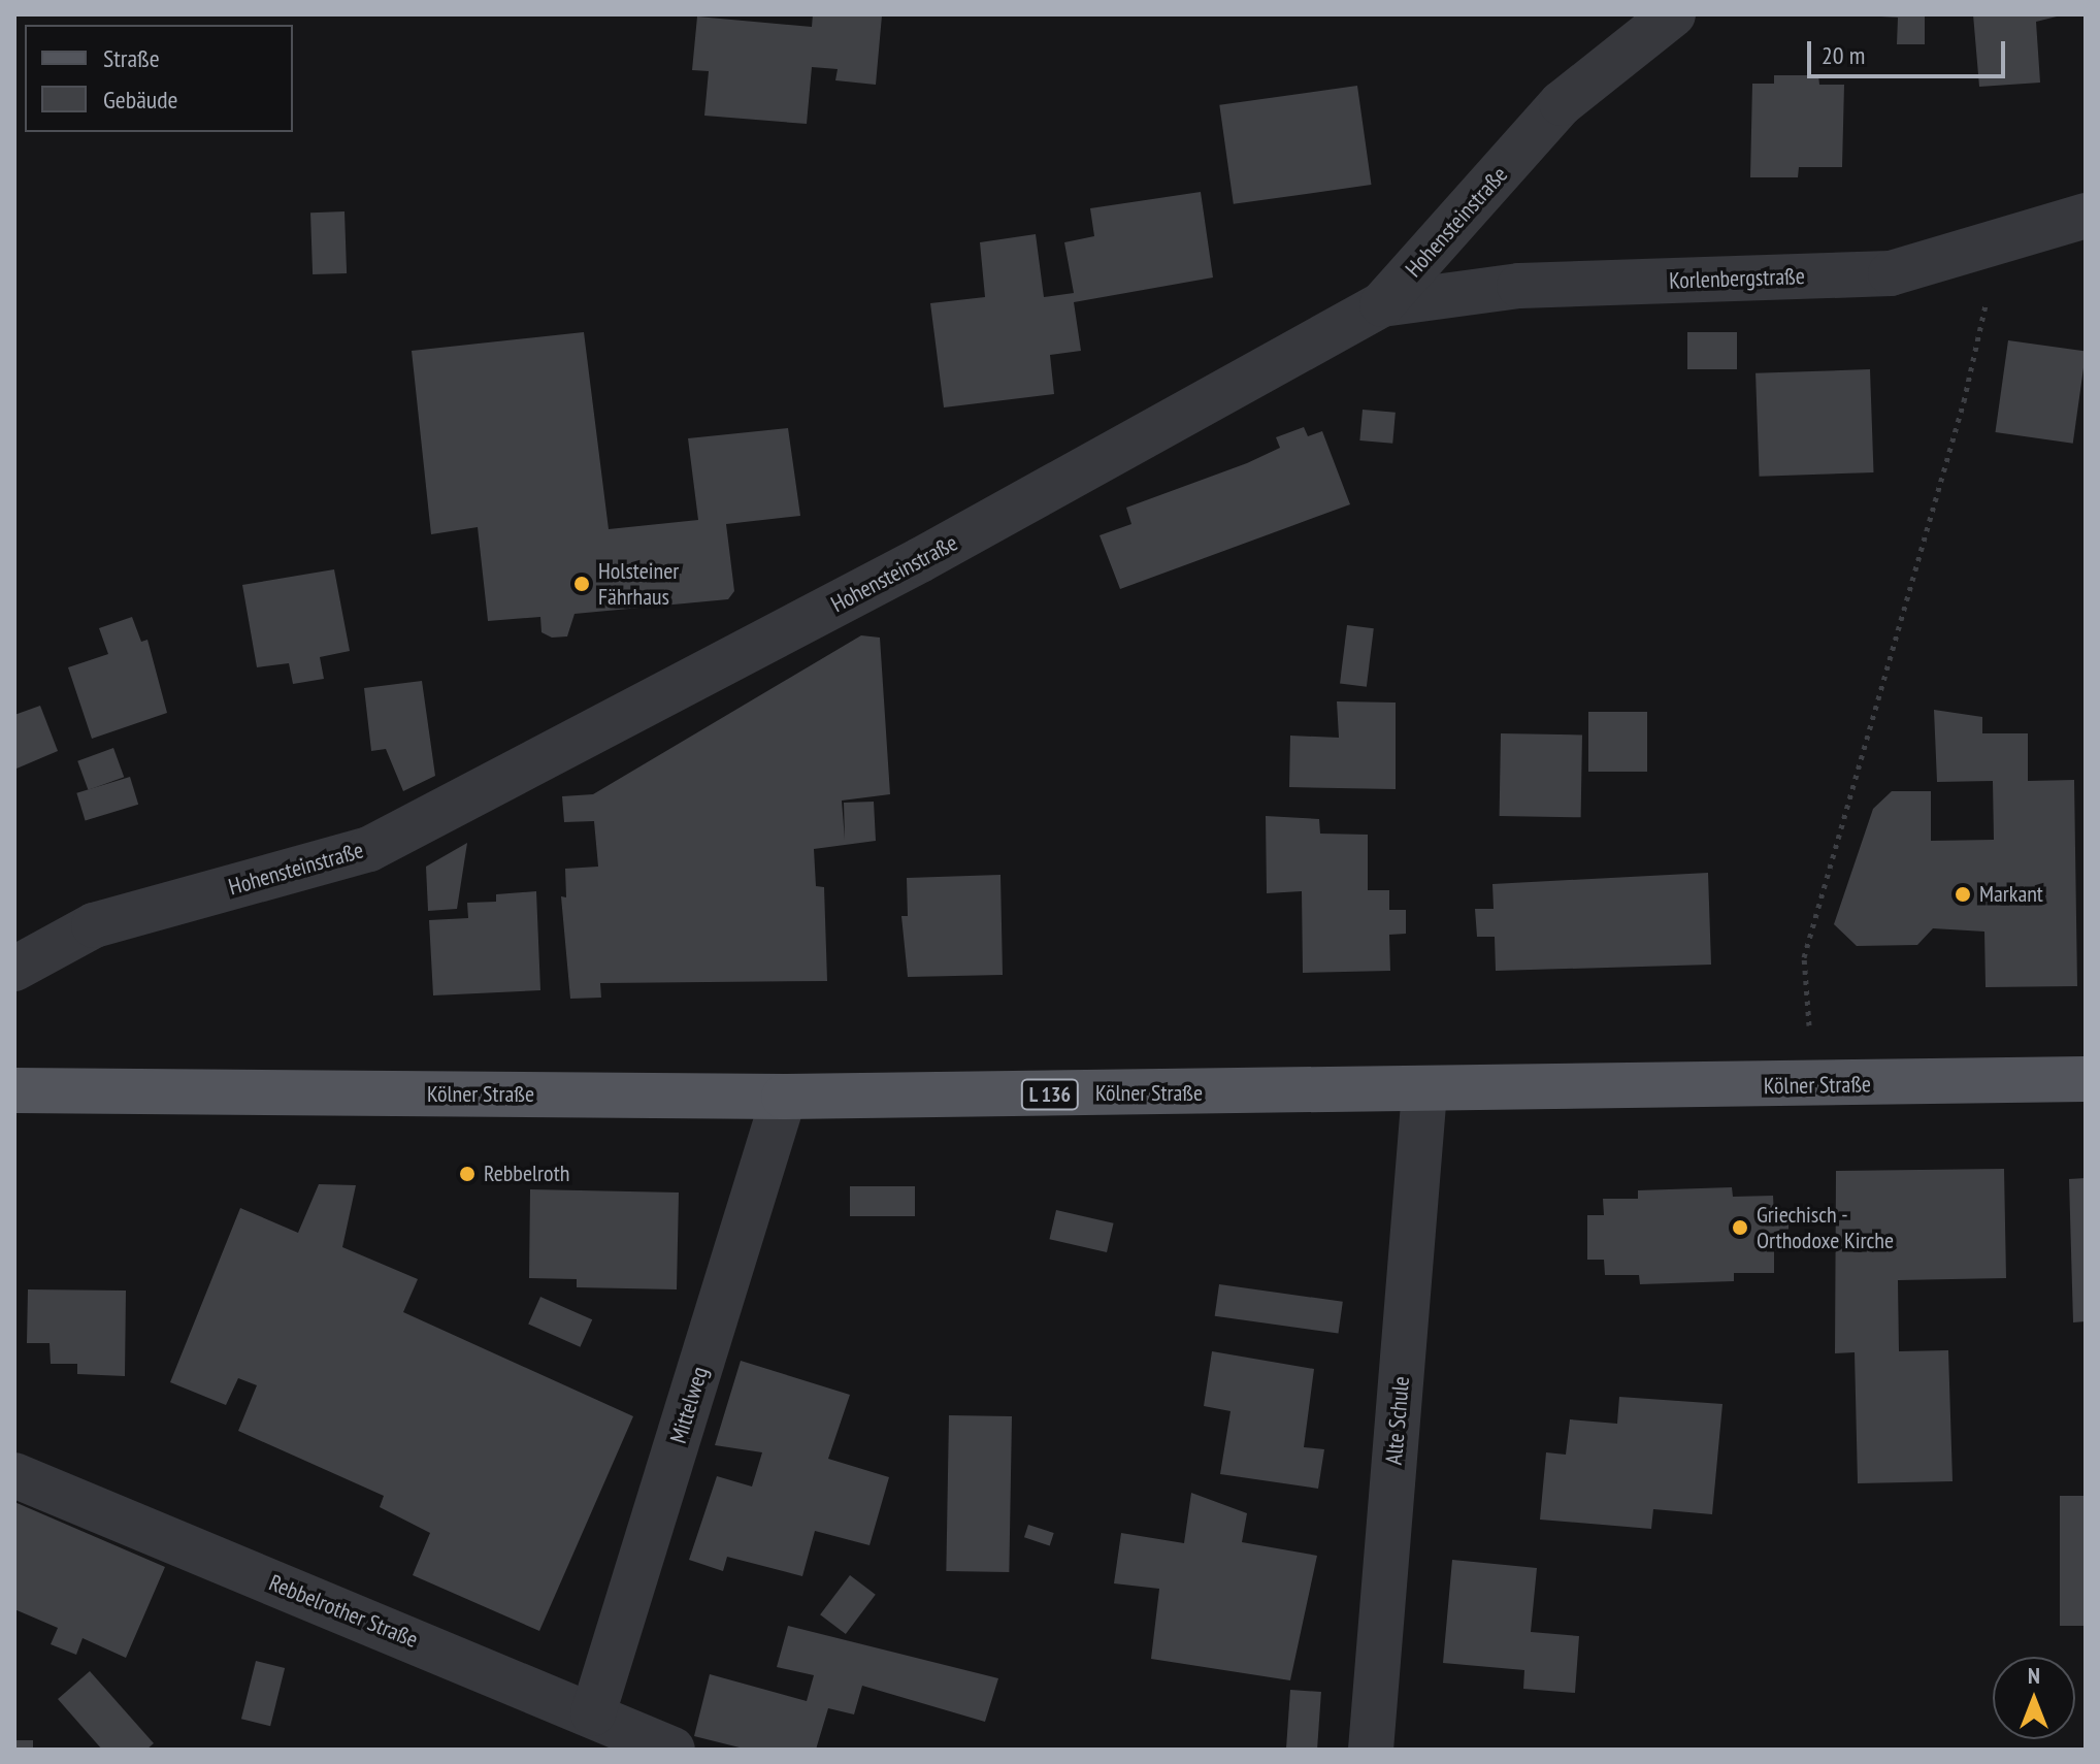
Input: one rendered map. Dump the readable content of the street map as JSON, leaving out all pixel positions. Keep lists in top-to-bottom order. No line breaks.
{"streets":{"main road":["Kölner Straße","L 136"],"street":["Hohensteinstraße","Korlenbergstraße","Mittelweg","Alte Schule","Rebbelrother Straße"]},"crossings":[["Hohensteinstraße","Korlenbergstraße"],["Kölner Straße","Mittelweg"],["Kölner Straße","Alte Schule"],["Mittelweg","Rebbelrother Straße"]],"places":["Holsteiner Fährhaus","Markant","Rebbelroth","Griechisch - Orthodoxe Kirche"],"legend":["Straße","Gebäude"],"scale_bar":"20 m","north":"top"}
